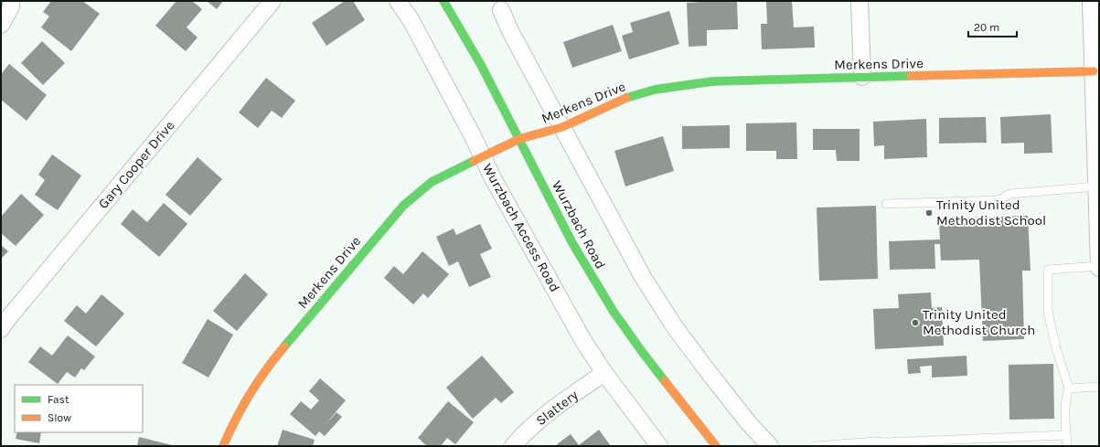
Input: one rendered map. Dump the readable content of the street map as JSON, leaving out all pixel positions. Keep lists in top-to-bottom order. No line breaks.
{"streets":{"street":["Merkens Drive","Gary Cooper Drive","Wurzbach Road","Wurzbach Access Road","Slattery"]},"crossings":[["Merkens Drive","Wurzbach Road"],["Merkens Drive","Wurzbach Access Road"],["Wurzbach Access Road","Slattery"]],"places":["Trinity United Methodist School","Trinity United Methodist Church"],"legend":["Fast","Slow"],"scale_bar":"20 m"}
